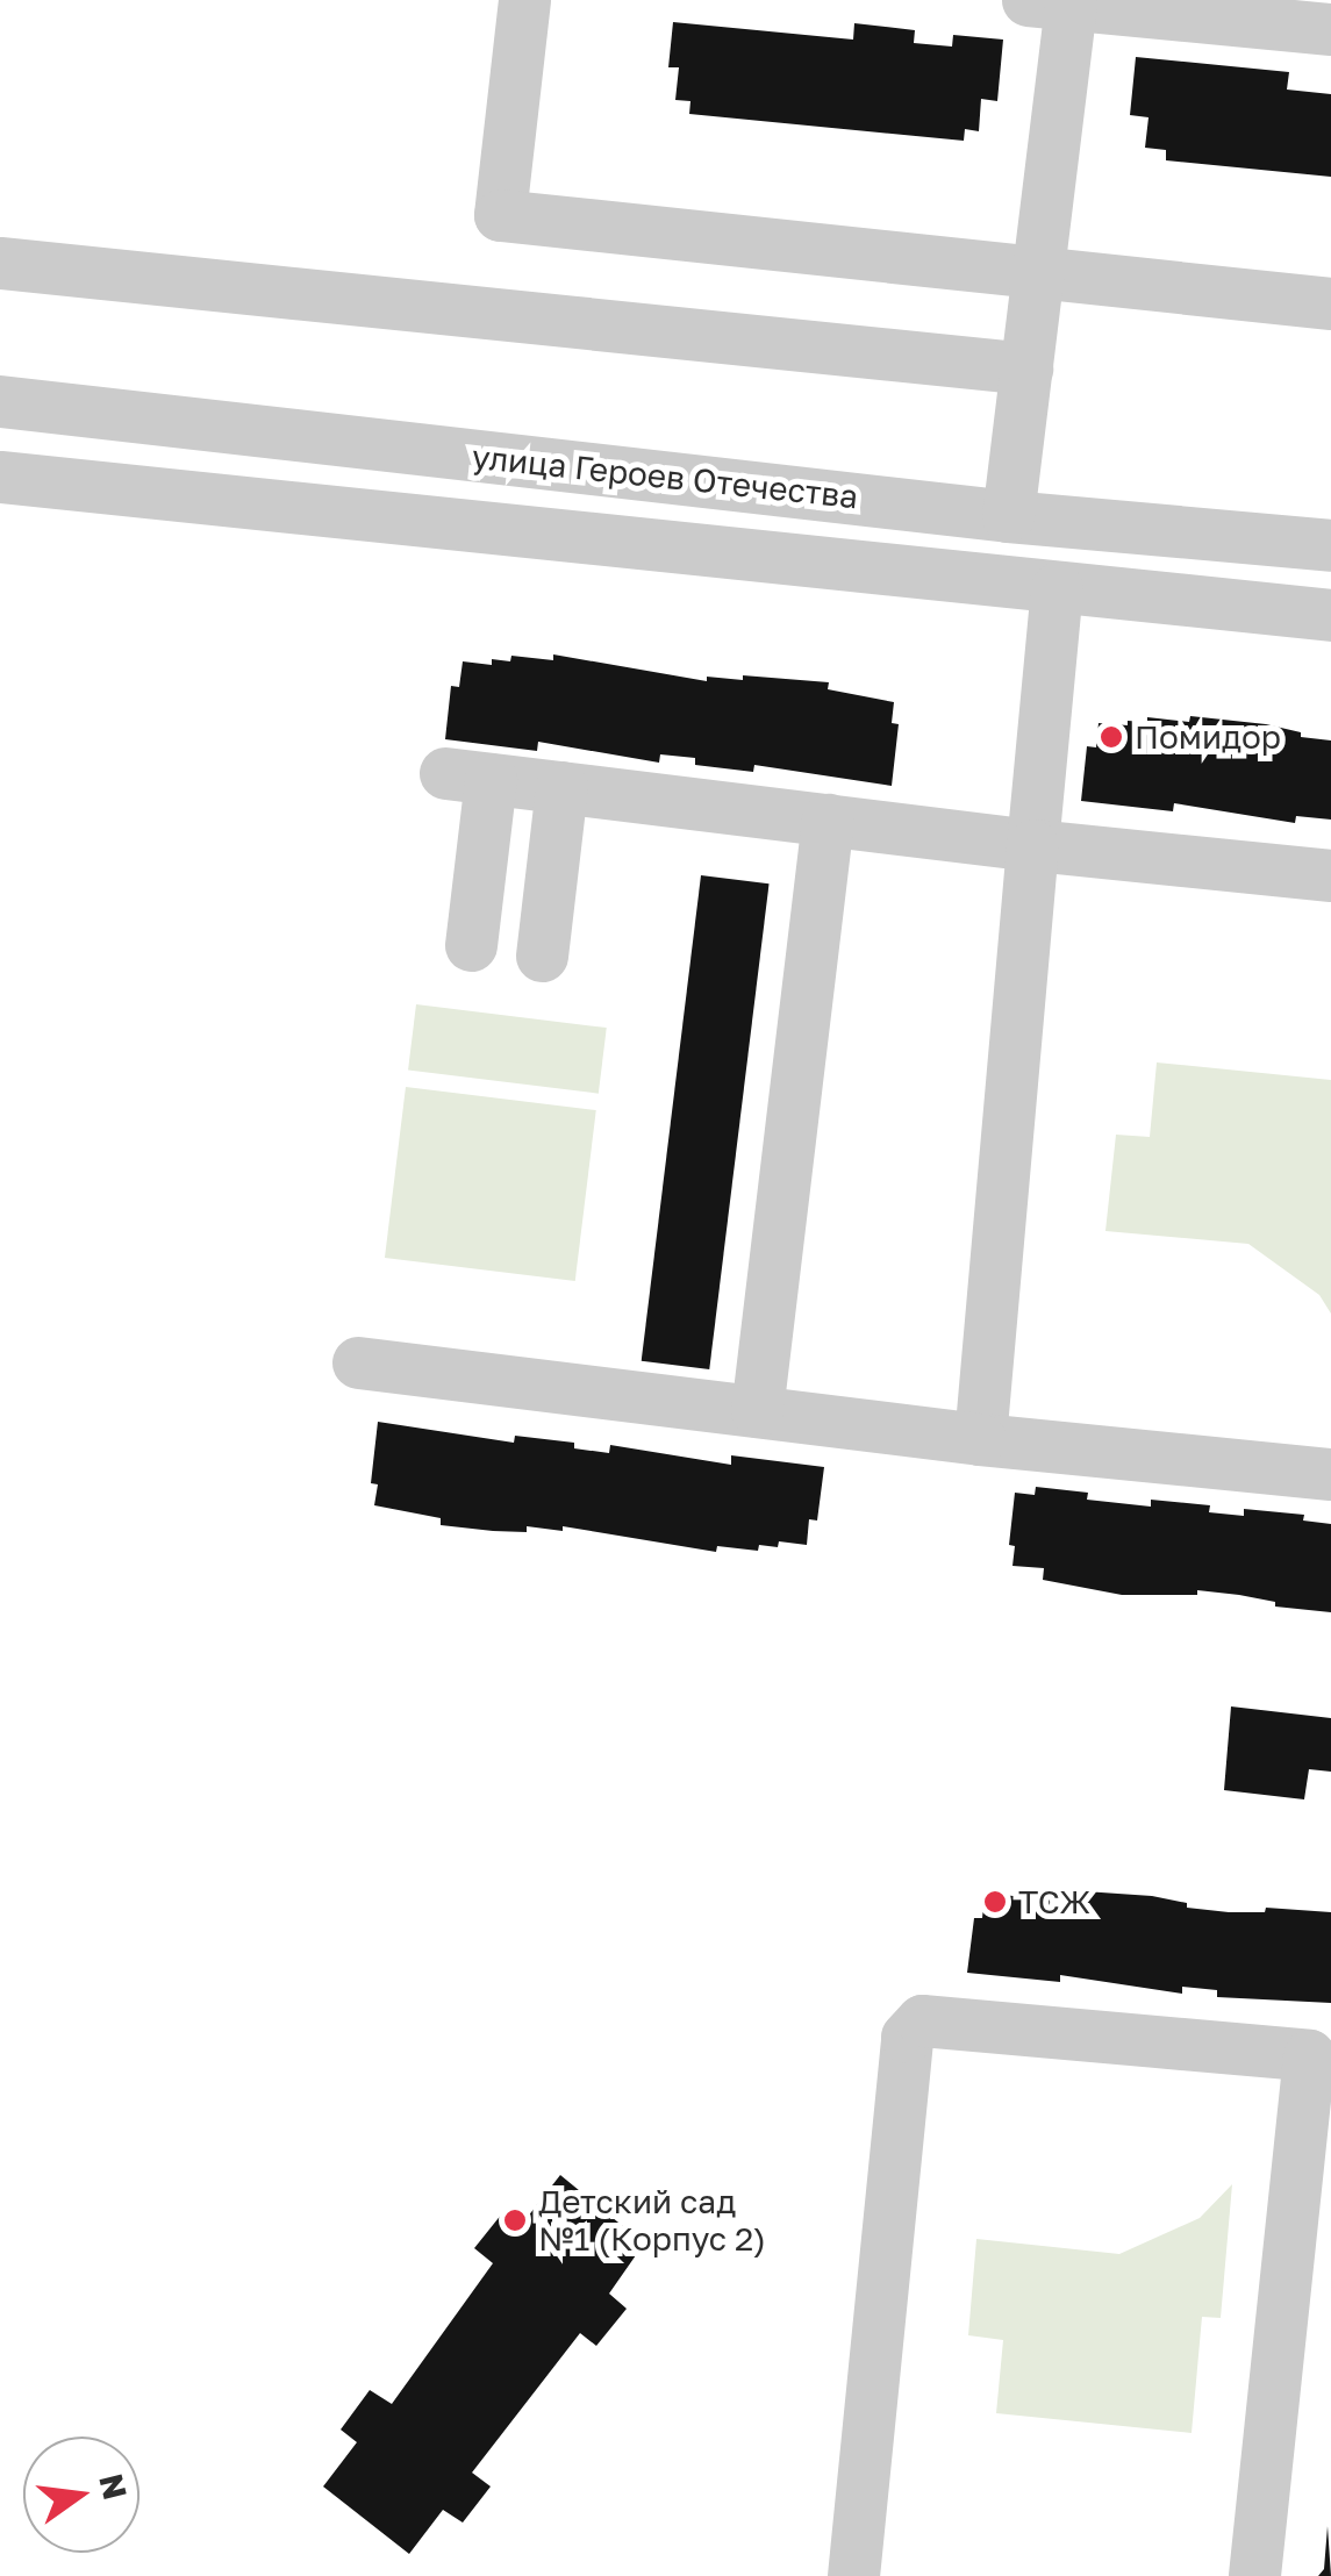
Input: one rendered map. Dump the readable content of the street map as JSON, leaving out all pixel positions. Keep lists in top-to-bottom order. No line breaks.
{"streets":{"street":["улица Героев Отечества"]},"places":["Помидор","ТСЖ","Детский сад №1 (Корпус 2)"],"north":"right"}
